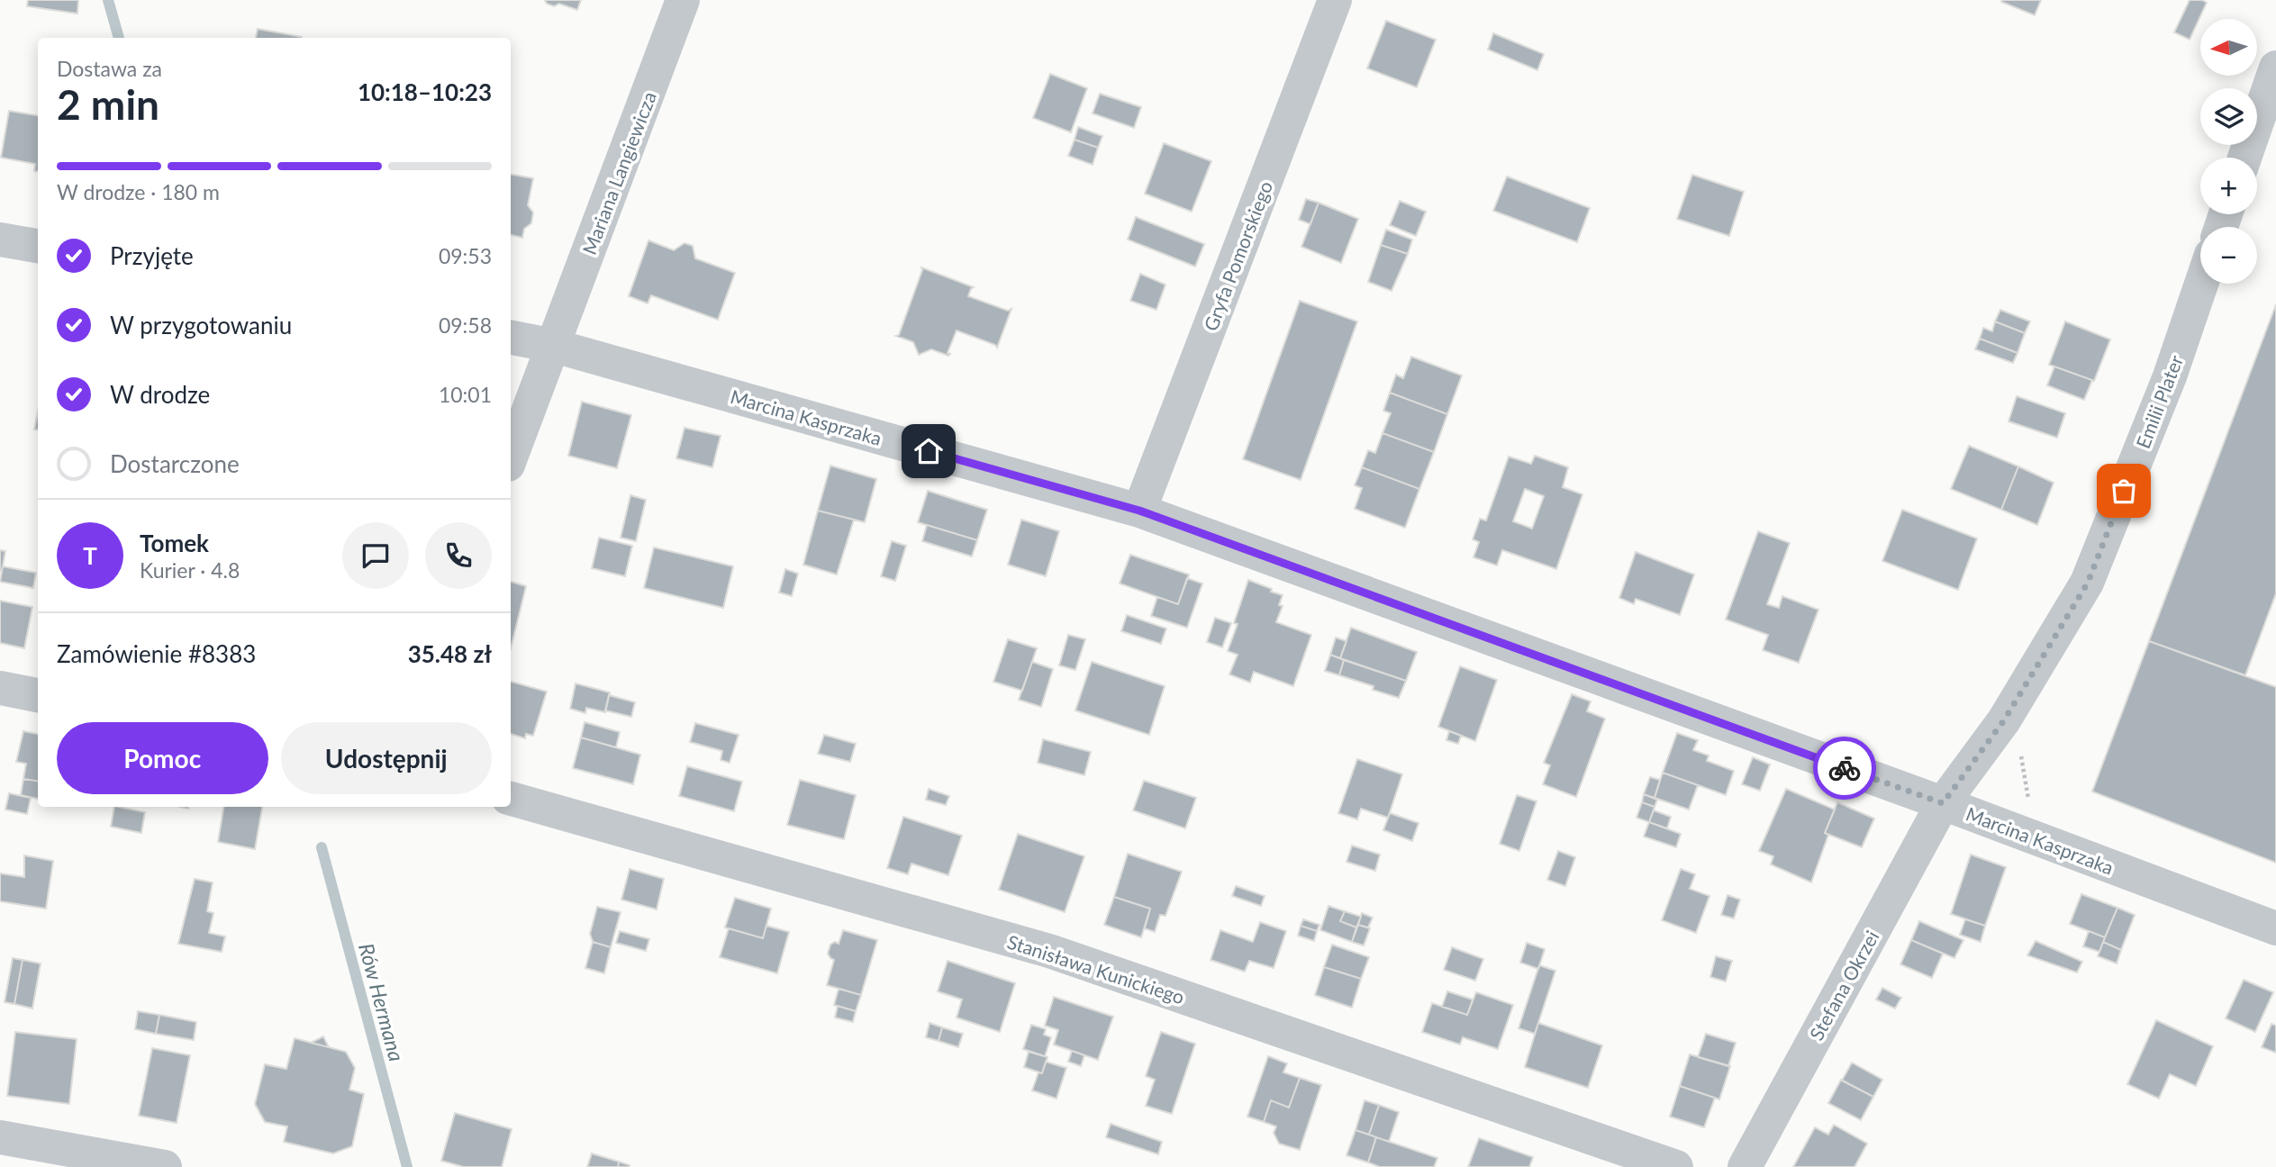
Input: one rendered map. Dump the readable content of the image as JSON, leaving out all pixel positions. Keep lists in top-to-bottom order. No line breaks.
{"streets":{"street":["Mariana Langiewicza","Gryfa Pomorskiego","Emilii Plater","Marcina Kasprzaka","Stanisława Kunickiego","Stefana Okrzei"]},"crossings":[["Mariana Langiewicza","Marcina Kasprzaka"],["Gryfa Pomorskiego","Marcina Kasprzaka"],["Emilii Plater","Marcina Kasprzaka"],["Emilii Plater","Stefana Okrzei"],["Marcina Kasprzaka","Stefana Okrzei"]],"water":["Rów Hermana"],"north":"left","page":{"map_buttons":["+","−"],"heading":["2 min","Dostawa za","10:18–10:23"],"panel":["Tomek","Kurier · 4.8","Zamówienie #8383","35.48 zł"],"bar":"W drodze · 180 m","list":[["Przyjęte","09:53"],["W przygotowaniu","09:58"],["W drodze","10:01"],"Dostarczone"],"round":"T","buttons":["Pomoc","Udostępnij"]}}
